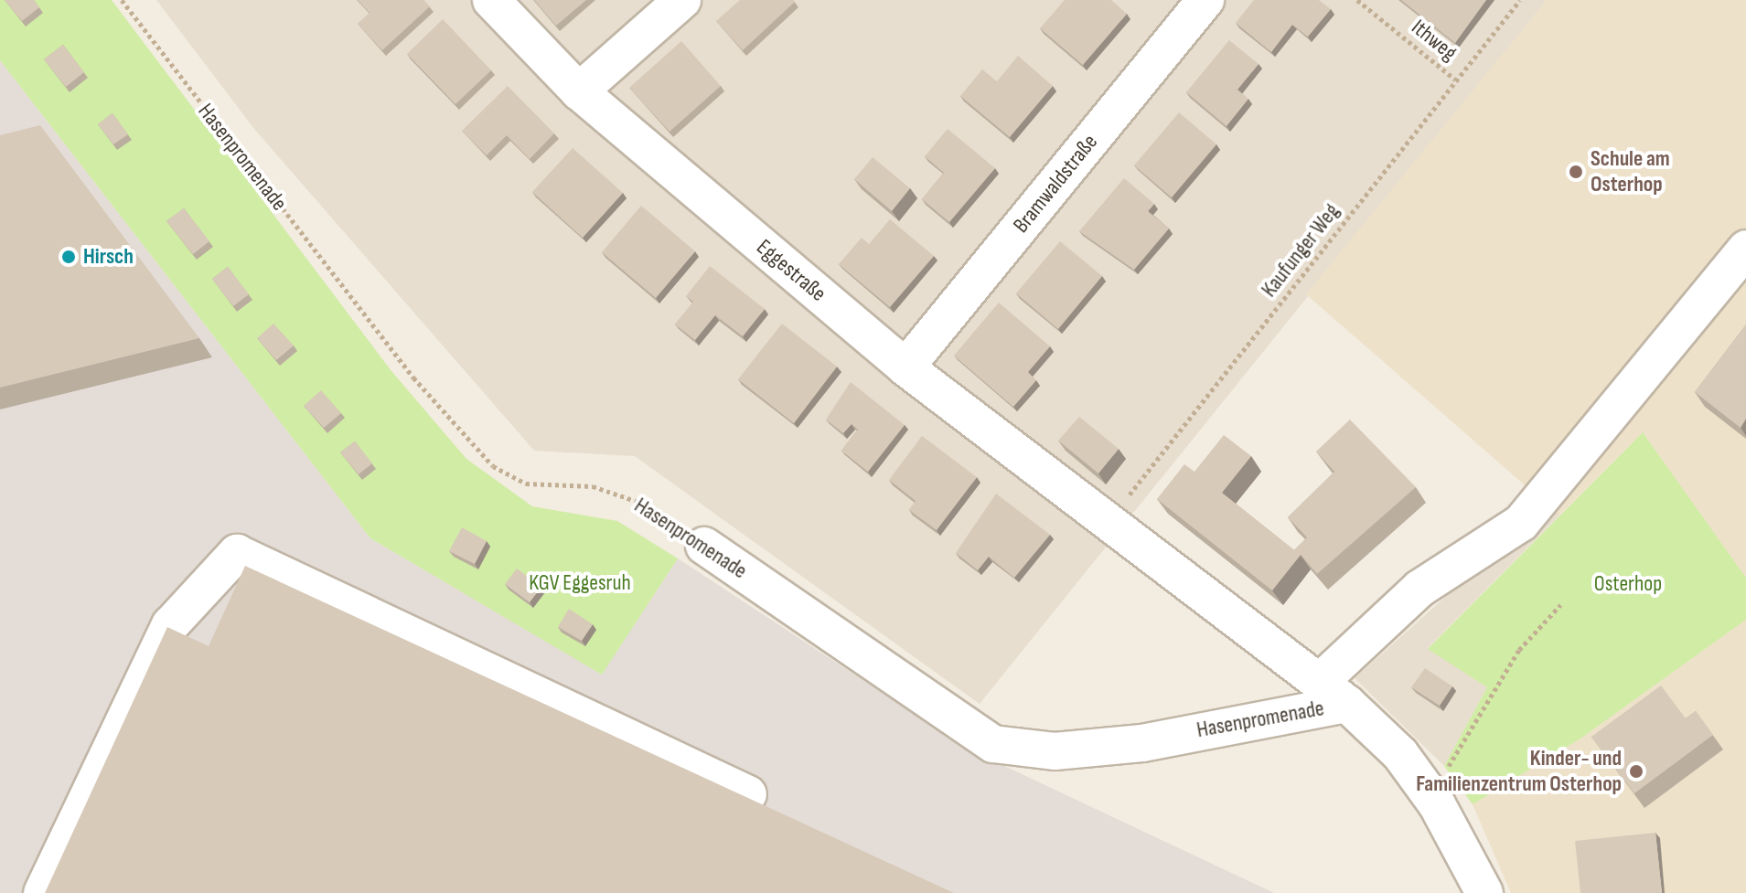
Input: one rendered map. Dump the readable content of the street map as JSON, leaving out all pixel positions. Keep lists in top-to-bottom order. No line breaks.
{"streets":{"street":["Hasenpromenade","Bramwaldstraße","Eggestraße"],"path":["Ithweg","Kaufunger Weg"]},"crossings":[["Ithweg","Kaufunger Weg"],["Bramwaldstraße","Eggestraße"],["Kaufunger Weg","Eggestraße"]],"parks":["KGV Eggesruh","Osterhop"],"places":["Schule am Osterhop","Hirsch","Kinder- und Familienzentrum Osterhop"]}
